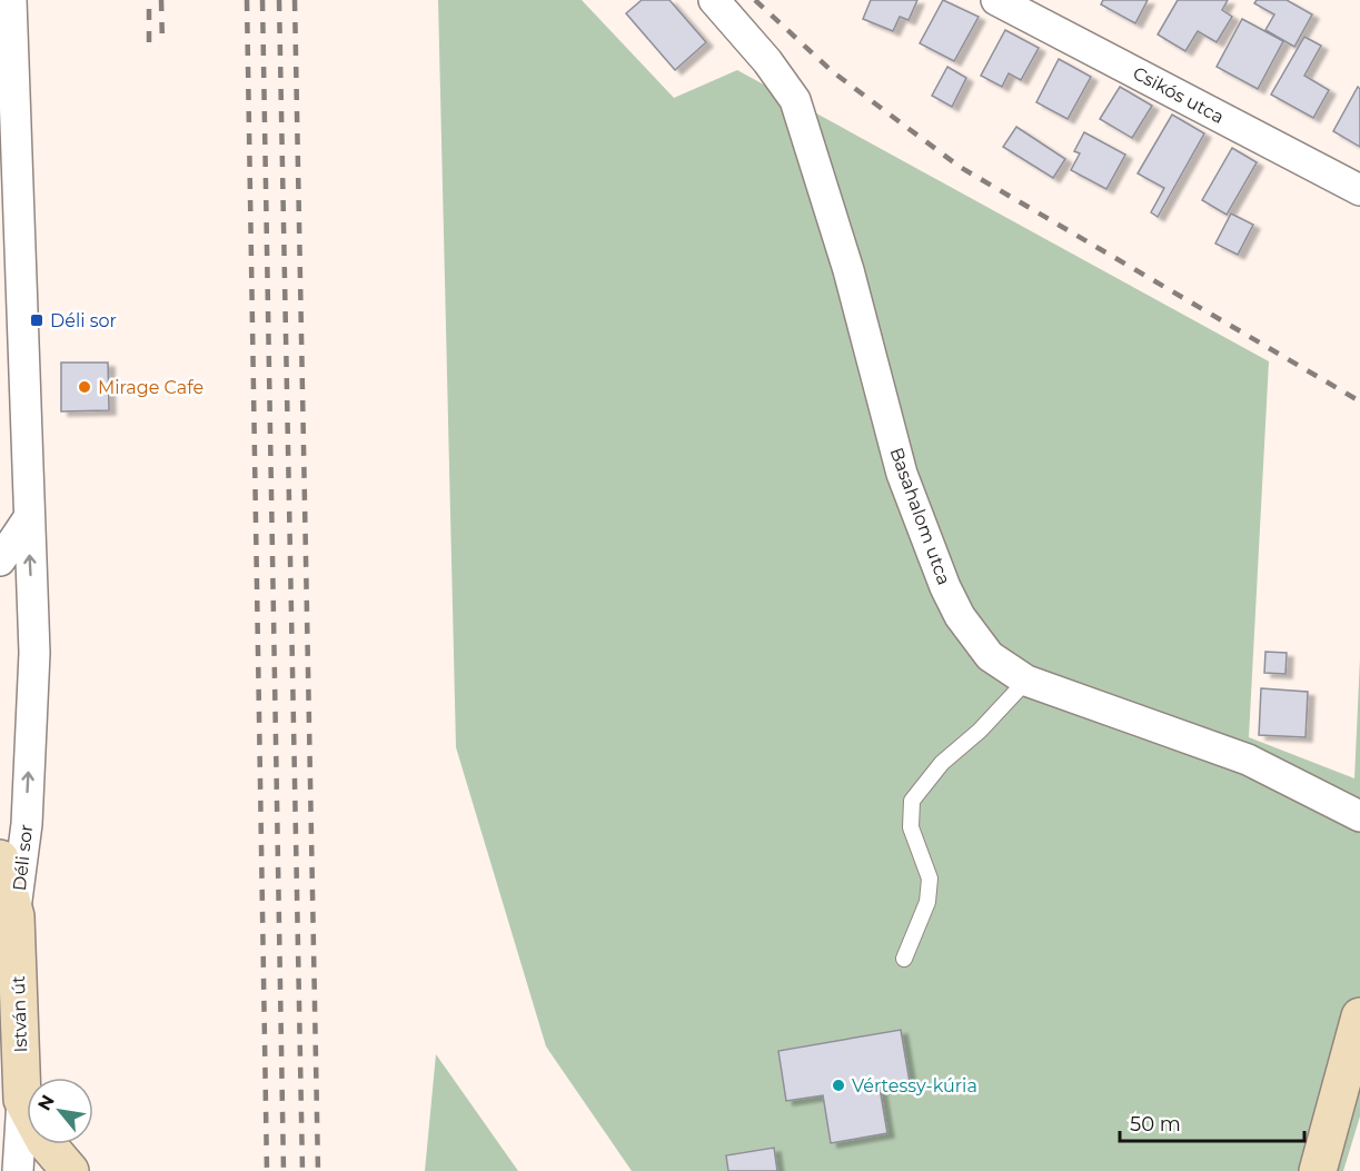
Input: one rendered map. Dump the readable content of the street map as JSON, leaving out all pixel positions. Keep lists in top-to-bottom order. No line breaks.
{"streets":{"street":["Csikós utca","Basahalom utca","Déli sor","István út"]},"crossings":[["Déli sor","István út"]],"one_way":["Déli sor"],"places":{"transit":["Déli sor"],"other":["Mirage Cafe","Vértessy-kúria"]},"scale_bar":"50 m","north":"top left"}
